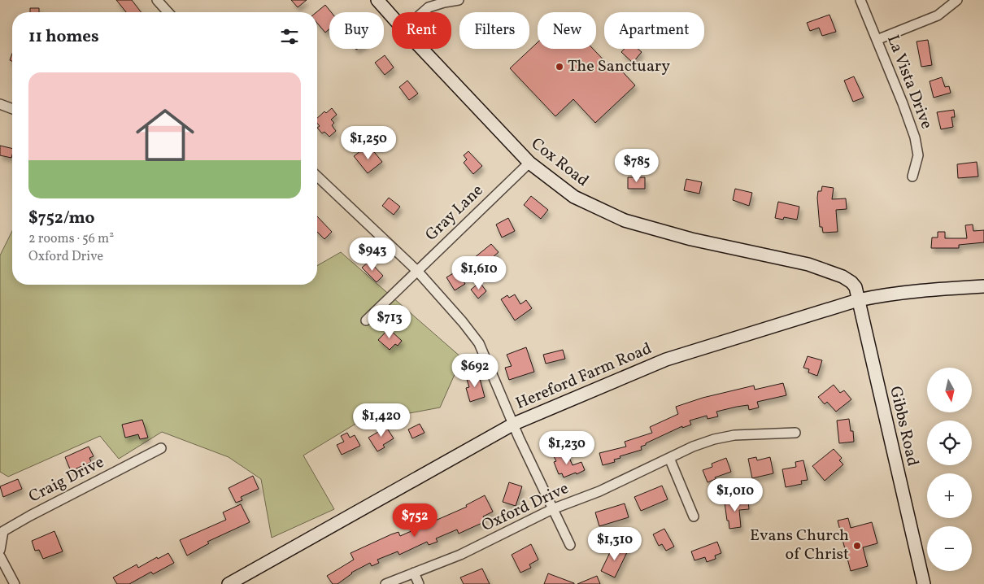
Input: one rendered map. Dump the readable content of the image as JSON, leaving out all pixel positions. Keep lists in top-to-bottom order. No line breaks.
{"streets":{"street":["La Vista Drive","Cox Road","Gray Lane","Hereford Farm Road","Gibbs Road","Craig Drive","Oxford Drive"]},"crossings":[["Cox Road","Gray Lane"],["Cox Road","Hereford Farm Road"],["Cox Road","Gibbs Road"],["Hereford Farm Road","Gibbs Road"]],"places":["The Sanctuary","Evans Church of Christ"],"north":"bottom","page":{"chip":["Buy","Rent","Filters","New","Apartment"],"heading":"11 homes","list":[{"name":"$752/mo","note":"2 rooms · 56 m² · Oxford Drive"}],"price":["$1,250","$785","$943","$1,610","$713","$692","$1,420","$1,230","$1,010","$752","$1,310"],"map_buttons":["+","−"]}}
